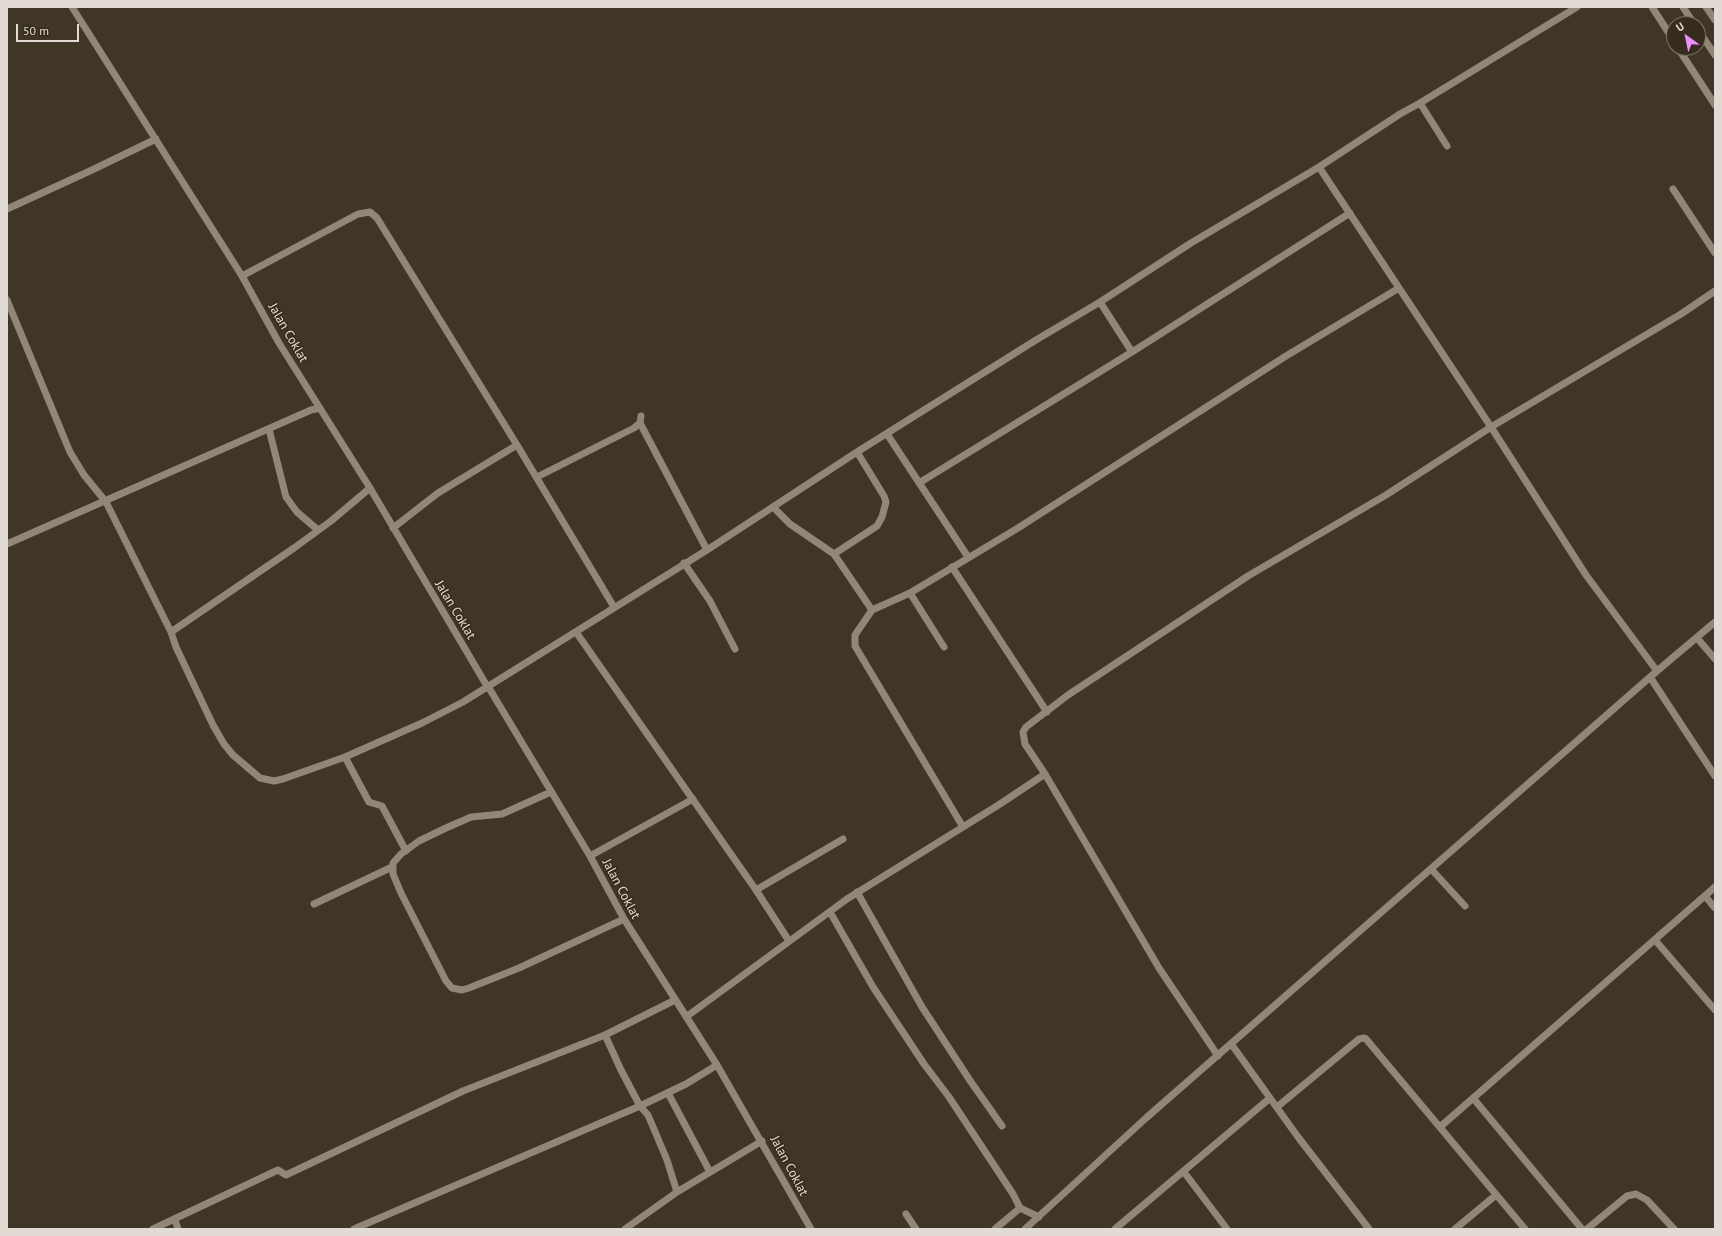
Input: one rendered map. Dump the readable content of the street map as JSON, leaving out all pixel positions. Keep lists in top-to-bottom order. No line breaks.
{"streets":{"street":["Jalan Coklat"]},"scale_bar":"50 m","north":"top left"}
